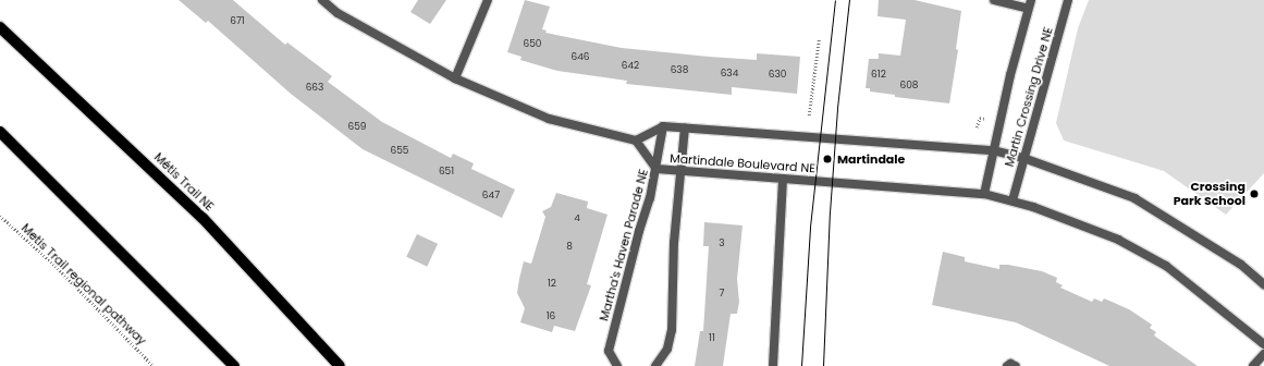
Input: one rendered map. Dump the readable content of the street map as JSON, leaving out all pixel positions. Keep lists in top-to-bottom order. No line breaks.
{"streets":{"main road":["Métis Trail NE"],"street":["Martin Crossing Drive NE","Martindale Boulevard NE","Martha's Haven Parade NE"],"path":["Metis Trail regional pathway"]},"crossings":[["Martin Crossing Drive NE","Martindale Boulevard NE"],["Martindale Boulevard NE","Martha's Haven Parade NE"]],"places":["Martindale","Crossing Park School"],"house_numbers":["671","650","646","642","638","634","630","612","608","663","659","655","651","647","4","3","8","12","7","16","11"]}
